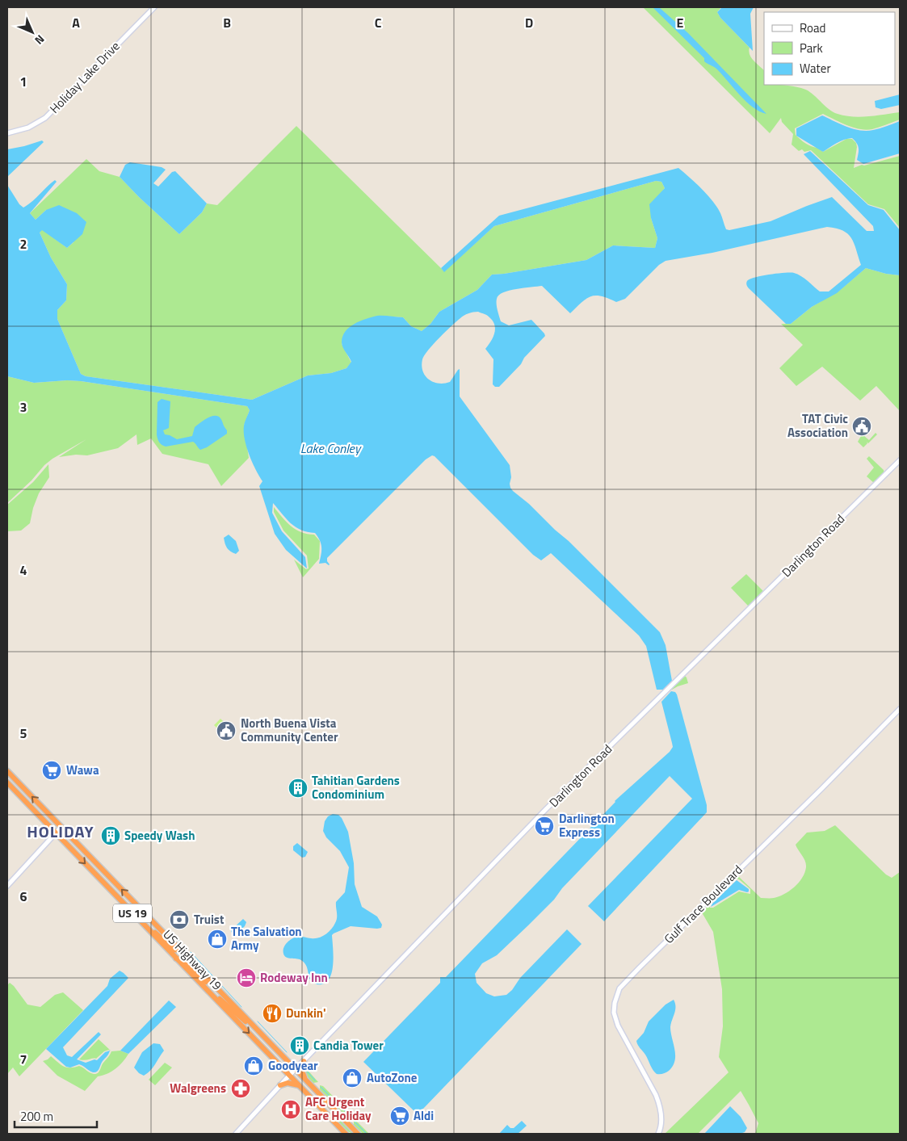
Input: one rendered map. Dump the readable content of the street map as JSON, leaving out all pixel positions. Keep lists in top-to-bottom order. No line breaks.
{"streets":{"highway":["US 19","US Highway 19"],"street":["Holiday Lake Drive","Darlington Road","Gulf Trace Boulevard"]},"crossings":[["Darlington Road","US Highway 19"]],"districts":["HOLIDAY"],"water":["Lake Conley"],"places":{"public building":["TAT Civic Association","North Buena Vista Community Center"],"supermarket":["Wawa","Darlington Express","Aldi"],"building":["Tahitian Gardens Condominium","Speedy Wash","Candia Tower"],"bank":["Truist"],"shop":["The Salvation Army","Goodyear","AutoZone"],"hotel":["Rodeway Inn"],"restaurant":["Dunkin'"],"pharmacy":["Walgreens"],"hospital":["AFC Urgent Care Holiday"]},"legend":["Road","Park","Water"],"scale_bar":"200 m","north":"bottom right","grid":{"columns":["A","B","C","D","E"],"rows":["1","2","3","4","5","6","7"]}}
